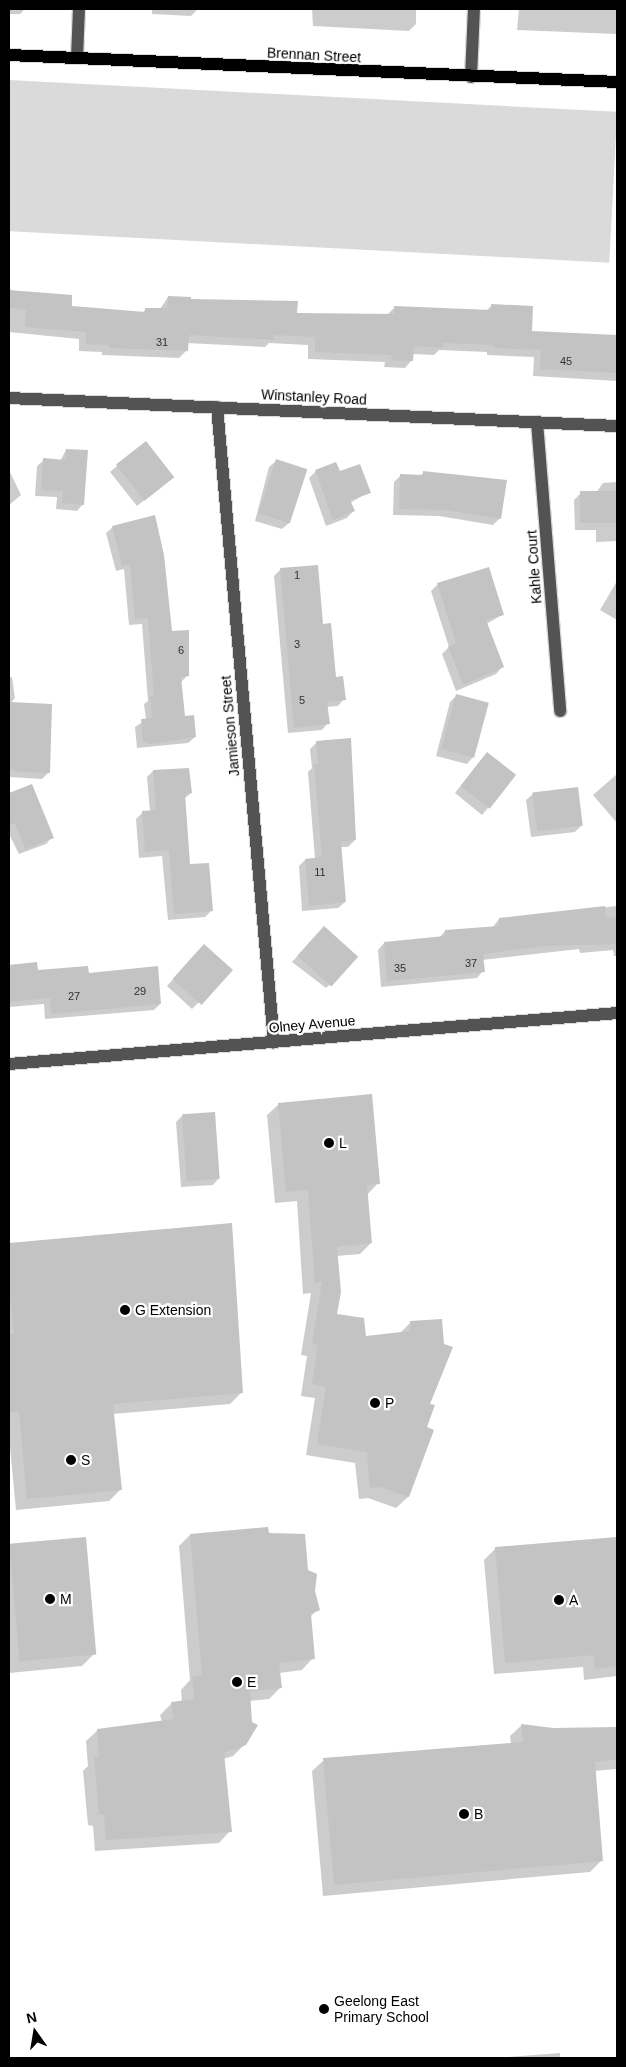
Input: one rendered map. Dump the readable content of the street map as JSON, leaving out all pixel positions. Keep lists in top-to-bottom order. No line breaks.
{"streets":{"main road":["Brennan Street"],"street":["Winstanley Road","Kahle Court","Jamieson Street","Olney Avenue"]},"crossings":[["Winstanley Road","Kahle Court"],["Winstanley Road","Jamieson Street"],["Jamieson Street","Olney Avenue"]],"places":["L","G Extension","P","S","M","A","E","B","Geelong East Primary School"],"house_numbers":["31","45","1","3","6","5","11","37","35","29","27"],"north":"top"}
